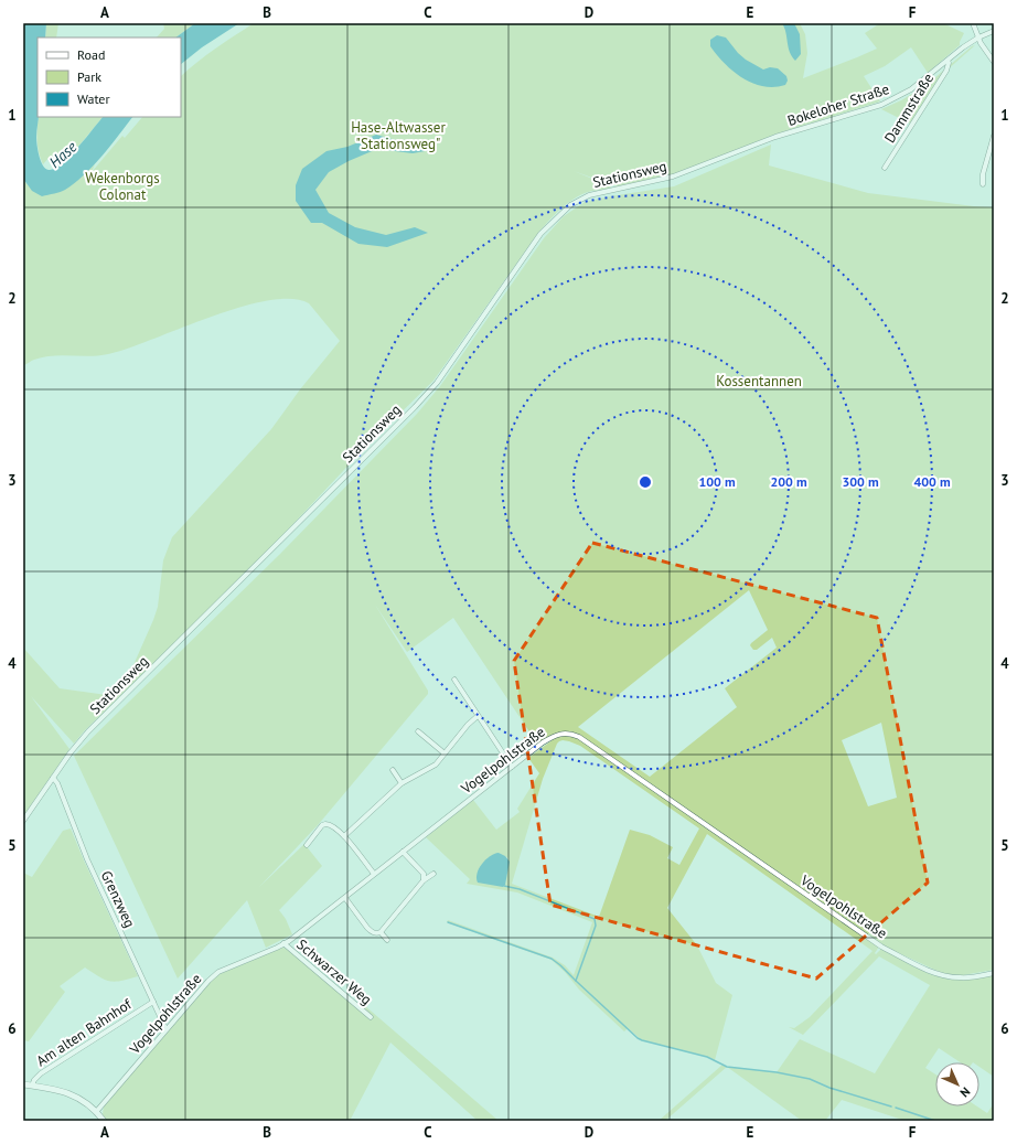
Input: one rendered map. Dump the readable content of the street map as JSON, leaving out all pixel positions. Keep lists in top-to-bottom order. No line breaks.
{"streets":{"street":["Bokeloher Straße","Dammstraße","Stationsweg","Vogelpohlstraße","Grenzweg","Schwarzer Weg","Am alten Bahnhof"]},"crossings":[["Bokeloher Straße","Dammstraße"],["Bokeloher Straße","Stationsweg"],["Stationsweg","Grenzweg"],["Vogelpohlstraße","Grenzweg"],["Vogelpohlstraße","Schwarzer Weg"],["Grenzweg","Am alten Bahnhof"]],"water":["Hase"],"parks":["Hase-Altwasser \"Stationsweg\"","Wekenborgs Colonat","Kossentannen"],"legend":["Road","Park","Water"],"north":"bottom right","grid":{"columns":["A","B","C","D","E","F"],"rows":["1","2","3","4","5","6"]},"rings":["100 m","200 m","300 m","400 m"]}
